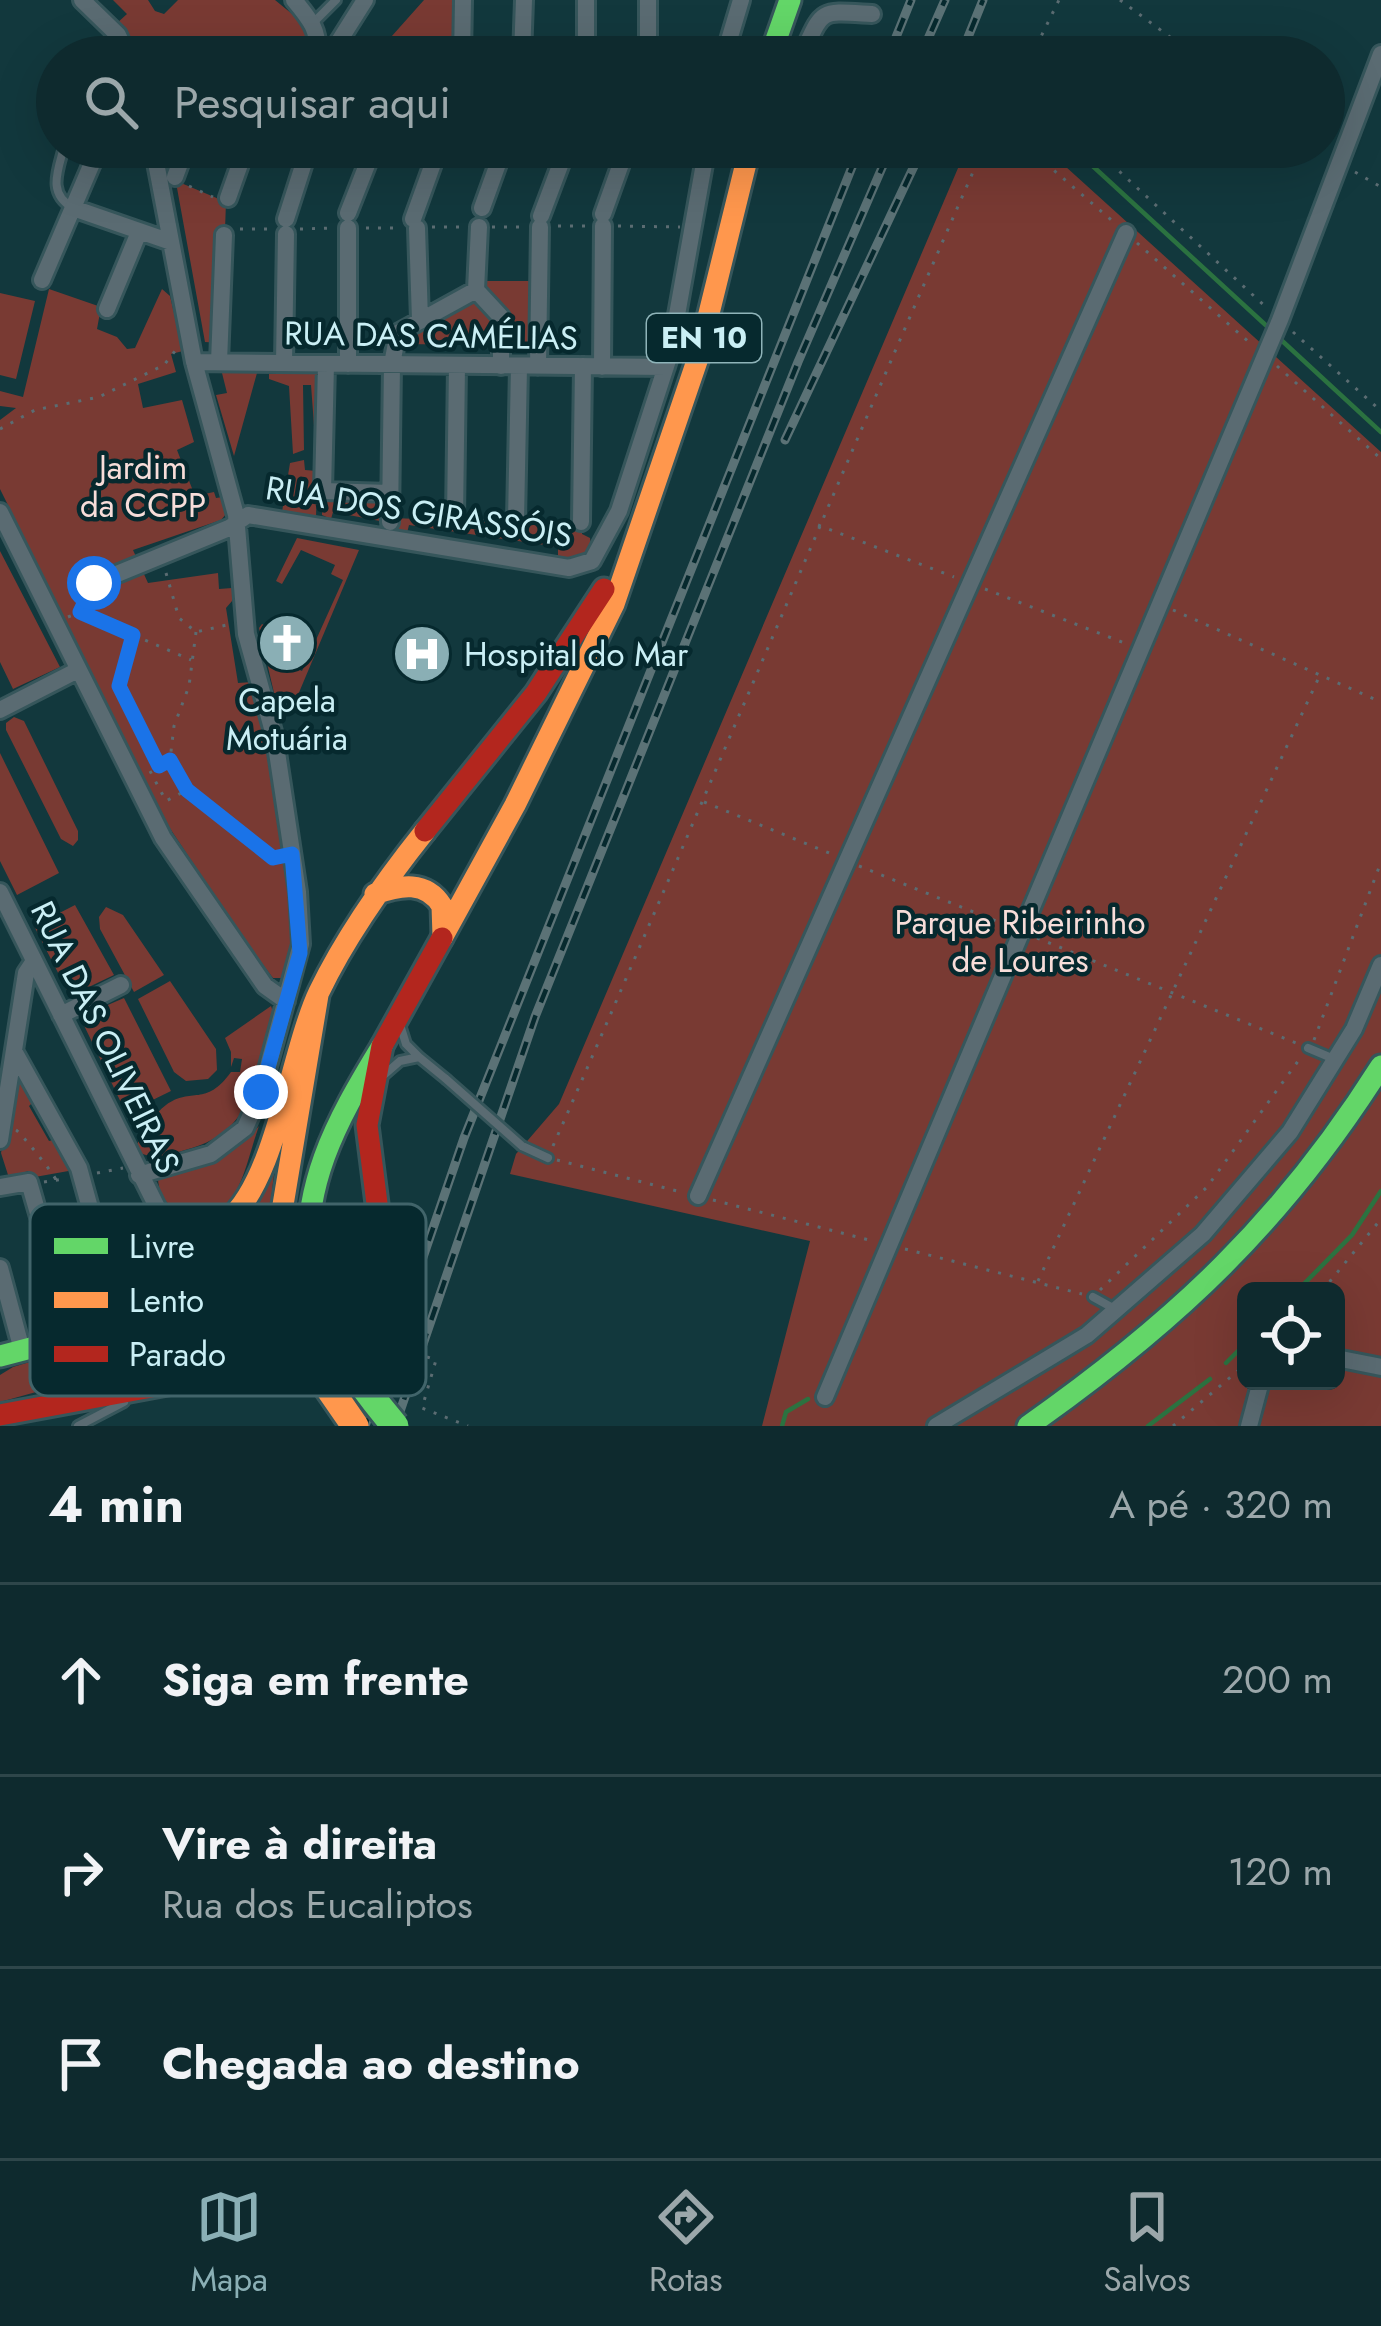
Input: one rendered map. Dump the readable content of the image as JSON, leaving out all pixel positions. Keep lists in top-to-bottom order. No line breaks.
{"streets":{"main road":["EN 10"],"street":["RUA DAS CAMÉLIAS","RUA DOS GIRASSÓIS","RUA DAS OLIVEIRAS"]},"crossings":[["RUA DAS CAMÉLIAS","RUA DOS GIRASSÓIS"]],"parks":["Jardim da CCPP","Parque Ribeirinho de Loures"],"places":{"church":["Capela Motuária"],"hospital":["Hospital do Mar"]},"legend":["Livre","Lento","Parado"],"page":{"search":"Pesquisar aqui","heading":["4 min","A pé · 320 m"],"list":[["Siga em frente","200 m"],["Vire à direita","Rua dos Eucaliptos","120 m"],"Chegada ao destino"],"nav":["Mapa","Rotas","Salvos"]}}
